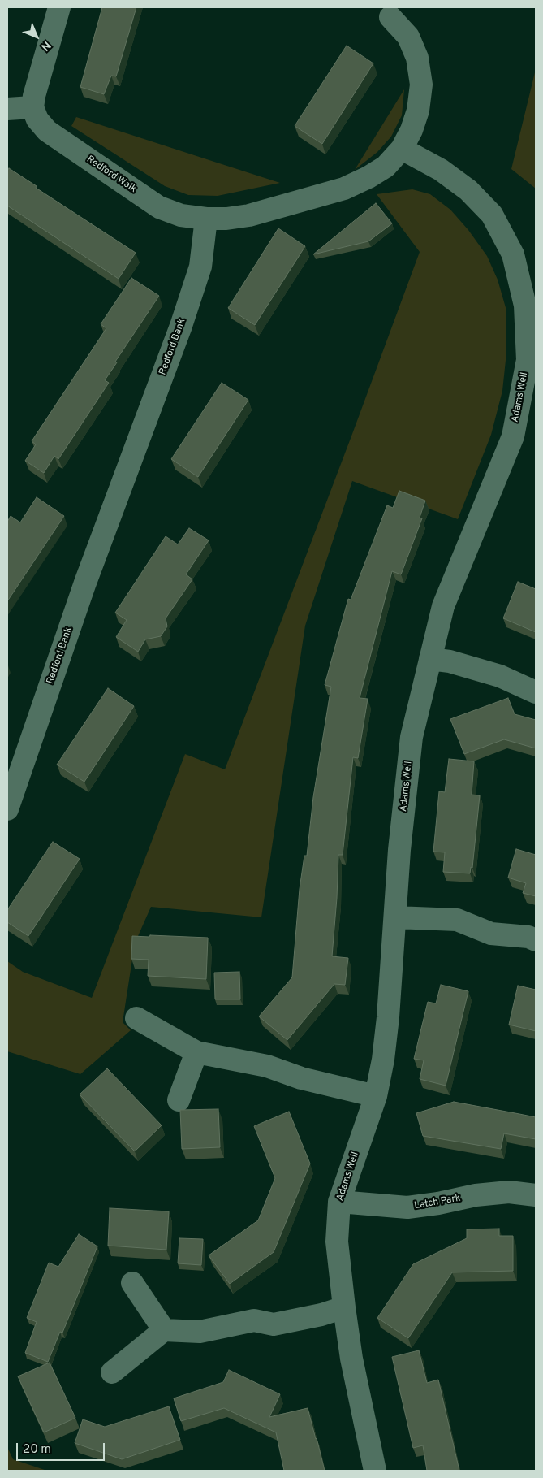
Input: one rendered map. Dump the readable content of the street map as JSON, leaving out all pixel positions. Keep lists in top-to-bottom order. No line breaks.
{"streets":{"street":["Redford Walk","Redford Bank","Adams Well","Latch Park"]},"crossings":[["Redford Walk","Redford Bank"],["Adams Well","Latch Park"]],"scale_bar":"20 m","north":"bottom right"}
